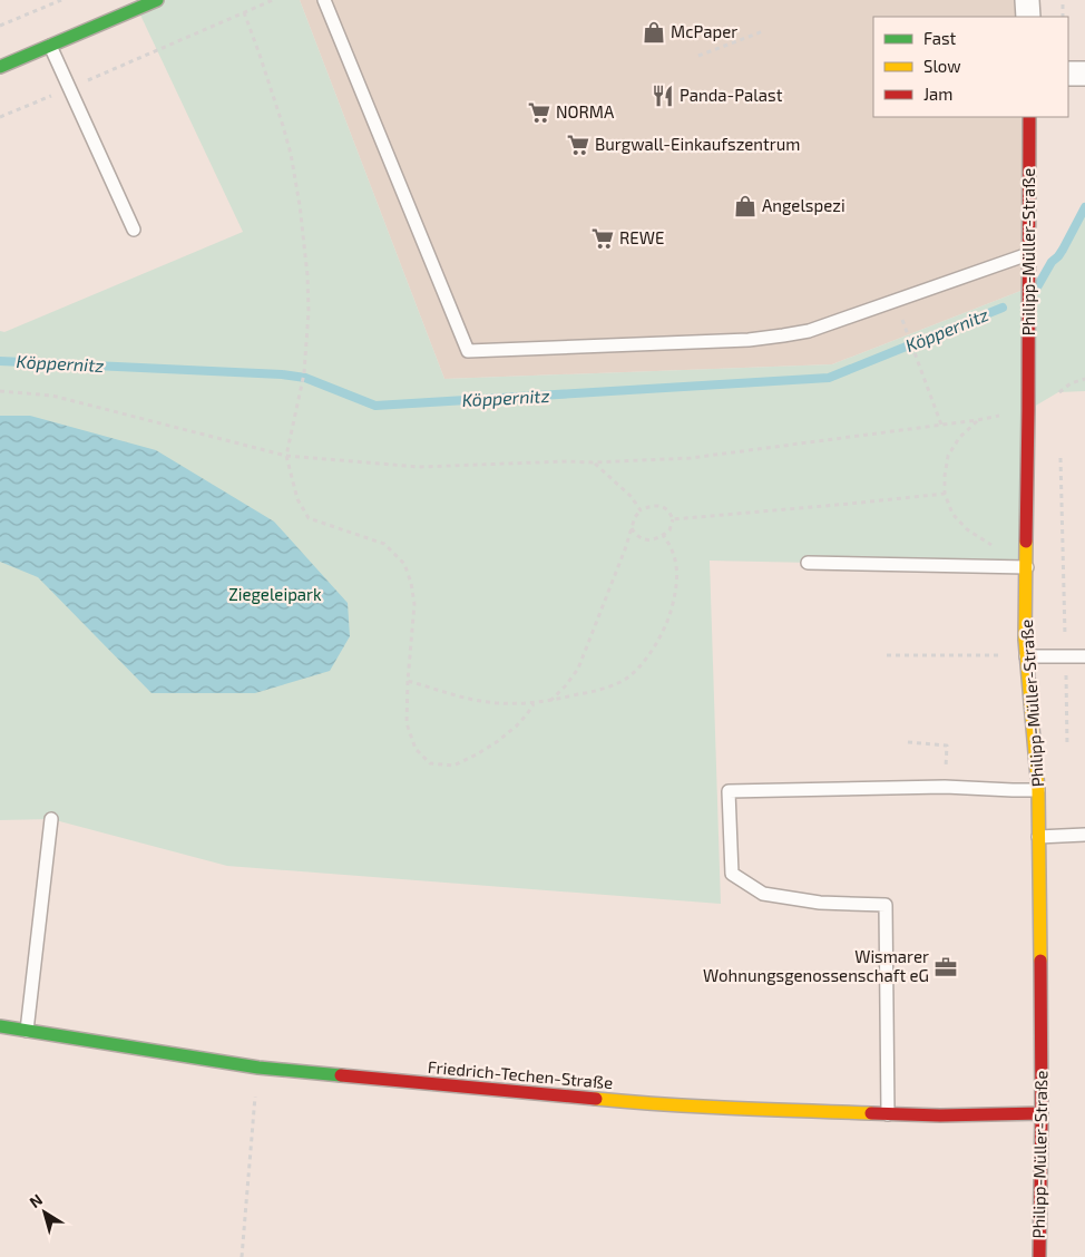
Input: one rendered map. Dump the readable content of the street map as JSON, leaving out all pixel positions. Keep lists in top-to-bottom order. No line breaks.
{"streets":{"street":["Philipp-Müller-Straße","Friedrich-Techen-Straße"]},"crossings":[["Philipp-Müller-Straße","Friedrich-Techen-Straße"]],"water":["Köppernitz"],"parks":["Ziegeleipark"],"places":{"shop":["McPaper","Angelspezi"],"restaurant":["Panda-Palast"],"supermarket":["NORMA","Burgwall-Einkaufszentrum","REWE"],"office":["Wismarer Wohnungsgenossenschaft eG"]},"legend":["Fast","Slow","Jam"],"north":"top left"}
